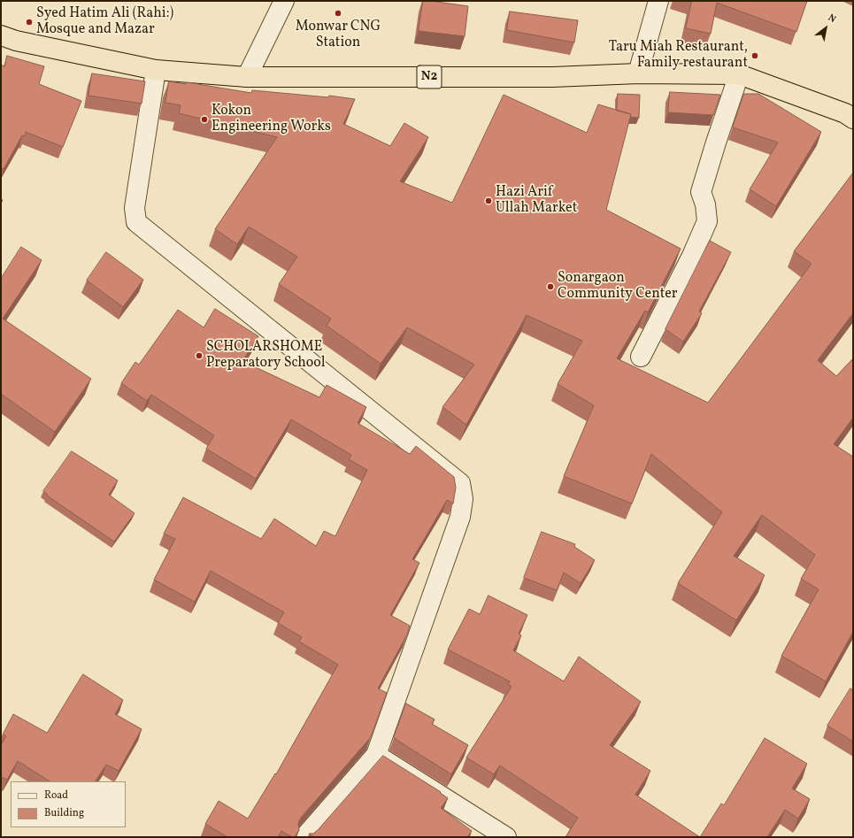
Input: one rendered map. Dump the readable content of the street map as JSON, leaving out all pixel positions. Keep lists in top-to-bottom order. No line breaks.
{"streets":{"highway":["N2"]},"places":["Monwar CNG Station","Syed Hatim Ali (Rahi:) Mosque and Mazar","Taru Miah Restaurant, Family restaurant","Kokon Engineering Works","Hazi Arif Ullah Market","Sonargaon Community Center","SCHOLARSHOME Preparatory School"],"legend":["Road","Building"],"north":"top right"}
